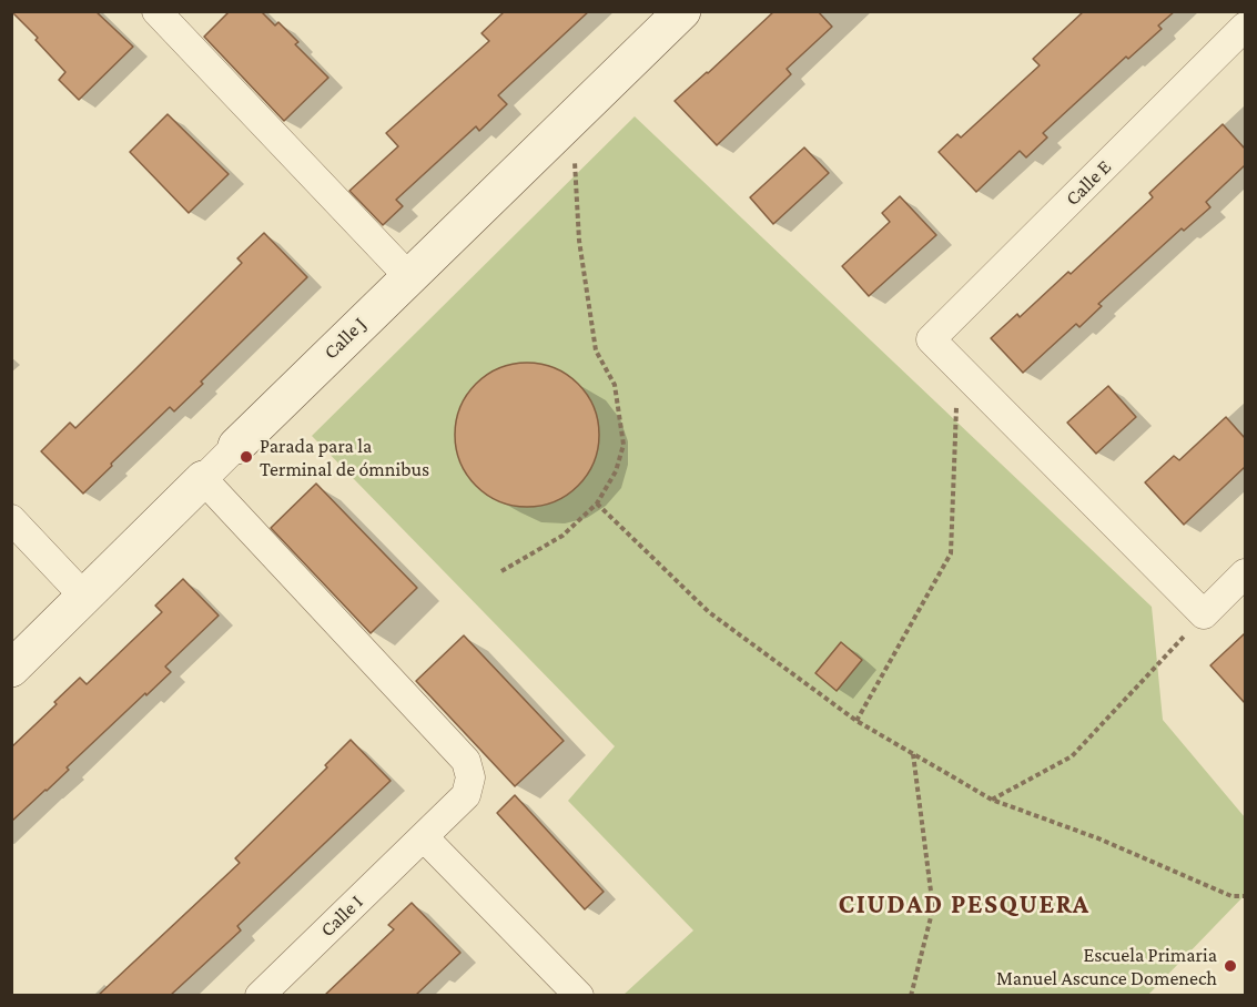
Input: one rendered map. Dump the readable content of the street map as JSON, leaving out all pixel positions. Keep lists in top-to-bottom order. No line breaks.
{"streets":{"street":["Calle E","Calle J","Calle I"]},"crossings":[["Calle J","Calle I"]],"districts":["CIUDAD PESQUERA"],"places":["Parada para la Terminal de ómnibus","Escuela Primaria Manuel Ascunce Domenech"]}
